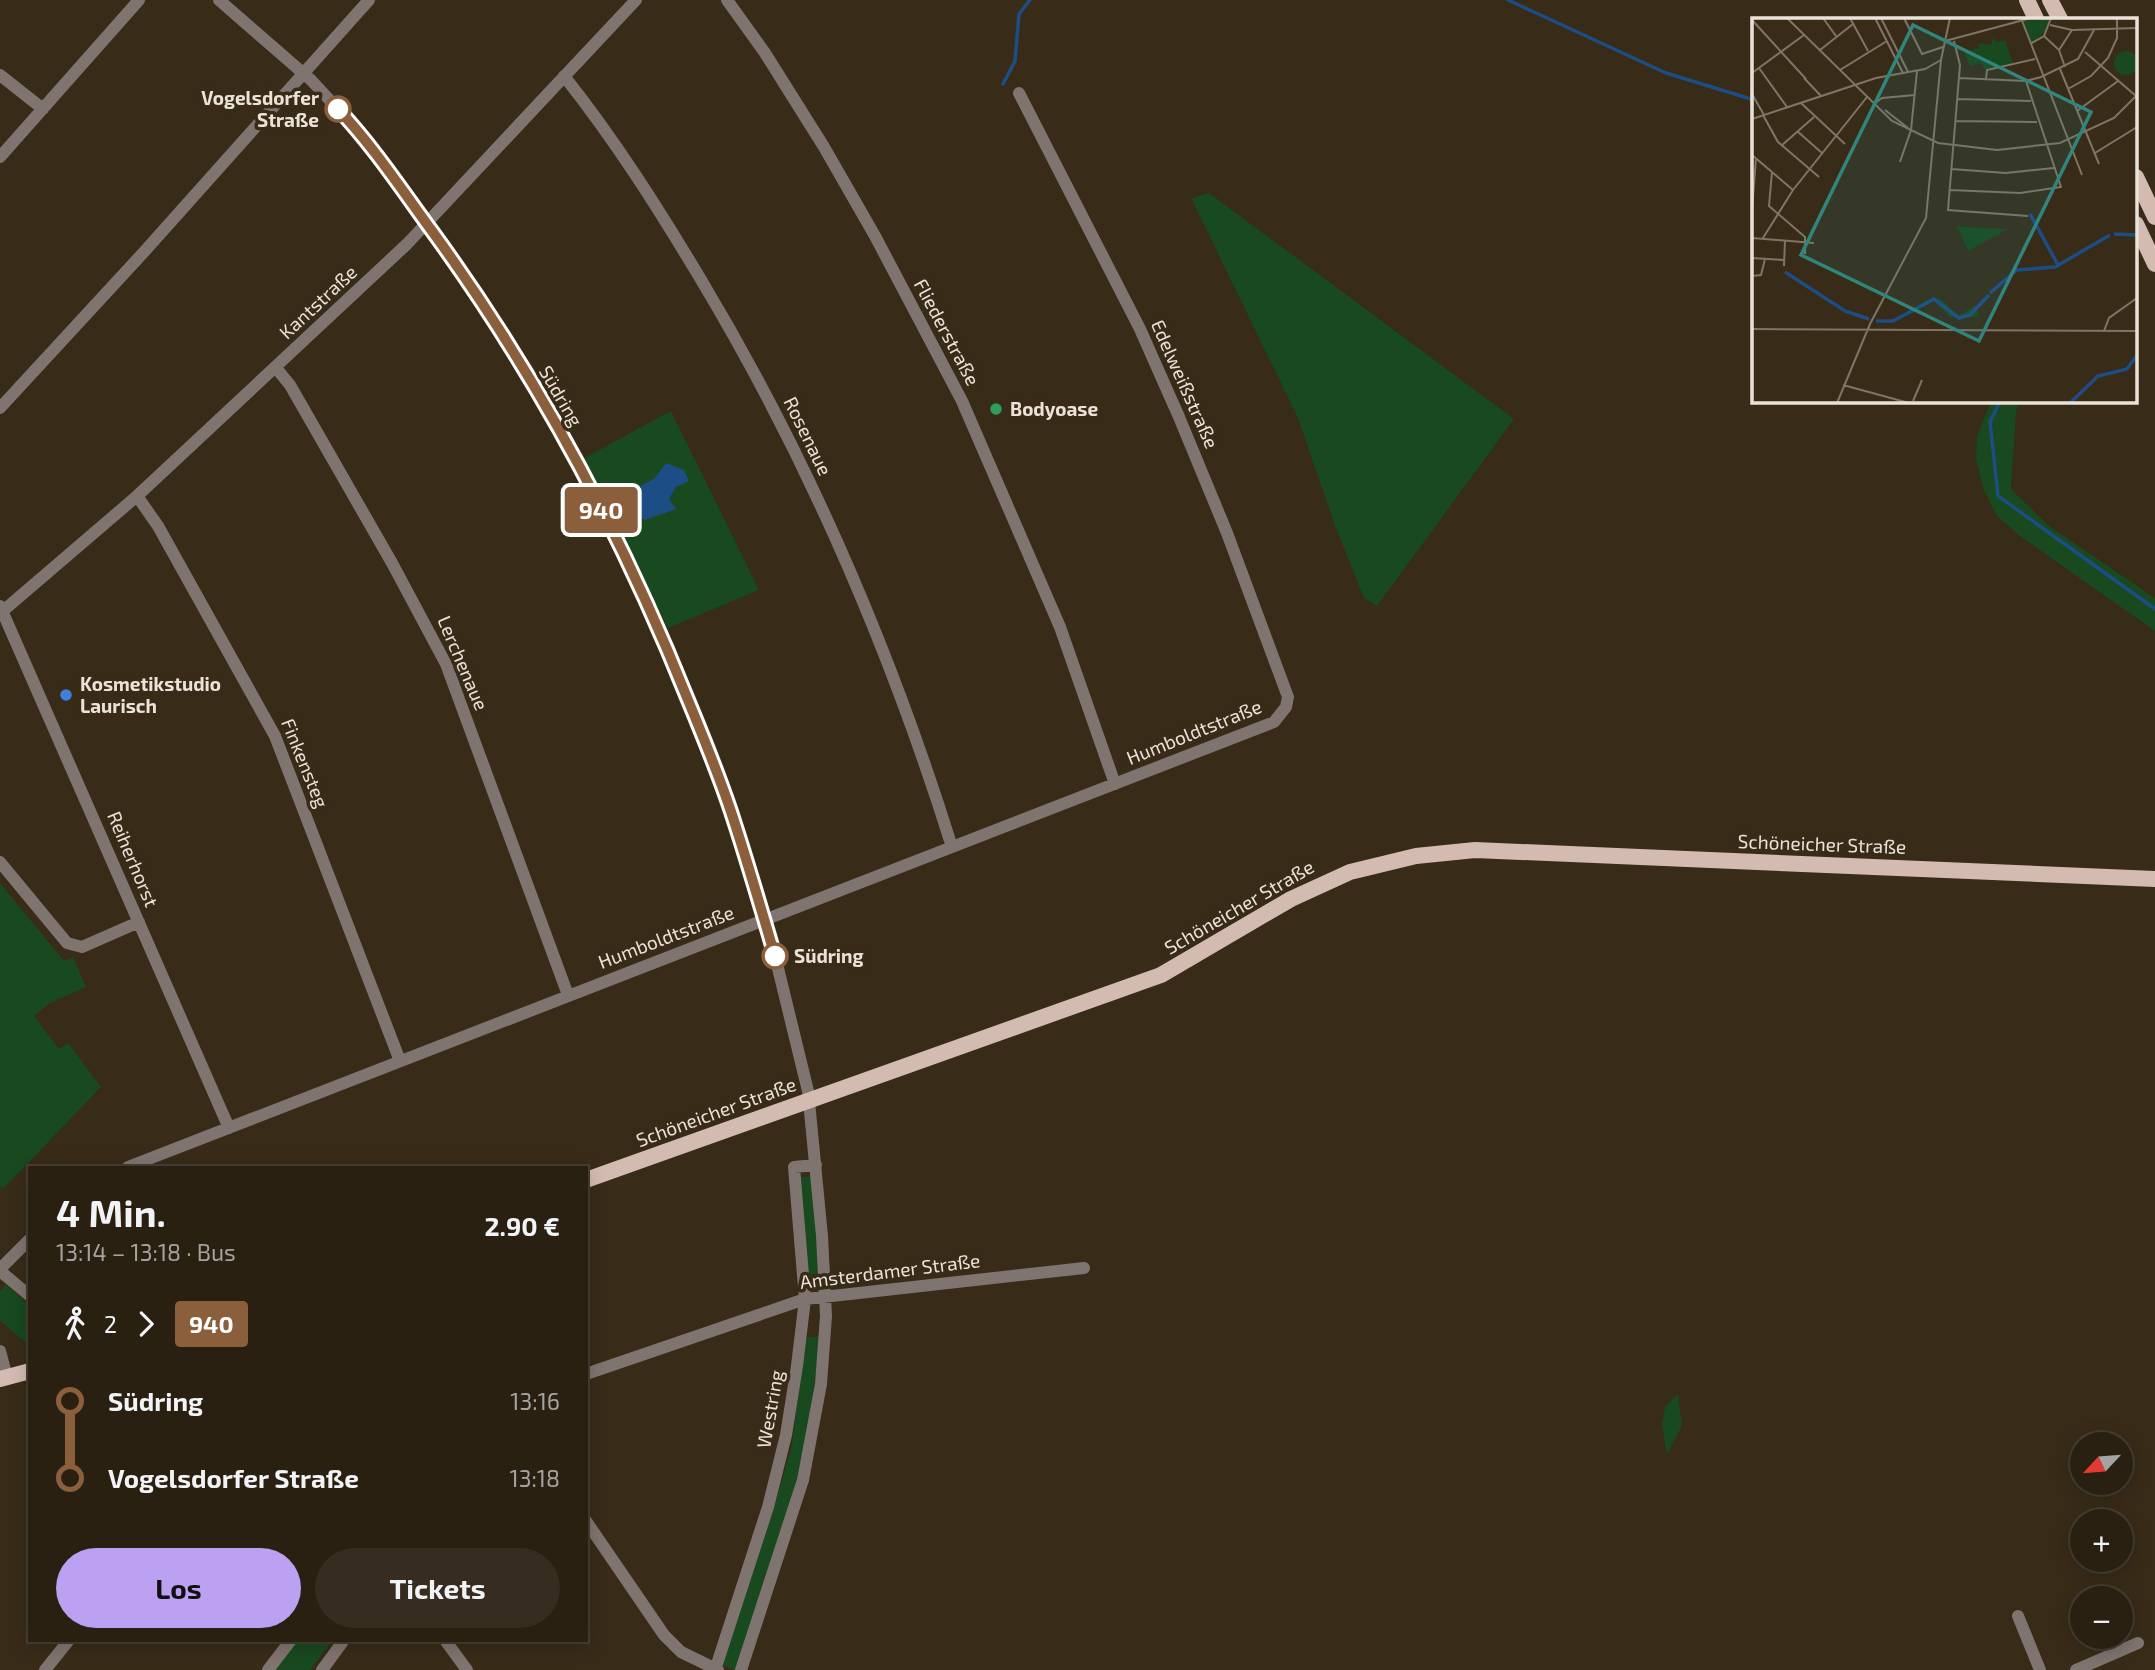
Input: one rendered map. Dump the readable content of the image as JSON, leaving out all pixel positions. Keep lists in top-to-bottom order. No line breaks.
{"streets":{"main road":["Schöneicher Straße"],"street":["Kantstraße","Fliederstraße","Edelweißstraße","Südring","Rosenaue","Lerchenaue","Humboldtstraße","Finkensteg","Reiherhorst","Amsterdamer Straße","Westring"]},"crossings":[["Kantstraße","Südring"],["Kantstraße","Rosenaue"],["Kantstraße","Lerchenaue"],["Kantstraße","Finkensteg"],["Kantstraße","Reiherhorst"],["Fliederstraße","Humboldtstraße"],["Edelweißstraße","Humboldtstraße"],["Südring","Humboldtstraße"],["Südring","Schöneicher Straße"],["Rosenaue","Humboldtstraße"],["Lerchenaue","Humboldtstraße"],["Humboldtstraße","Finkensteg"],["Humboldtstraße","Reiherhorst"],["Amsterdamer Straße","Westring"]],"places":["Vogelsdorfer Straße","Bodyoase","Kosmetikstudio Laurisch","Südring"],"lines":["bus line 940"],"north":"bottom left","page":{"on_map":"940","heading":["4 Min.","13:14 – 13:18 · Bus","2.90 €"],"legs":["2","940"],"list":[{"name":"Südring","value":"13:16"},{"name":"Vogelsdorfer Straße","value":"13:18"}],"map_buttons":["+","−"],"buttons":["Los","Tickets"]}}
